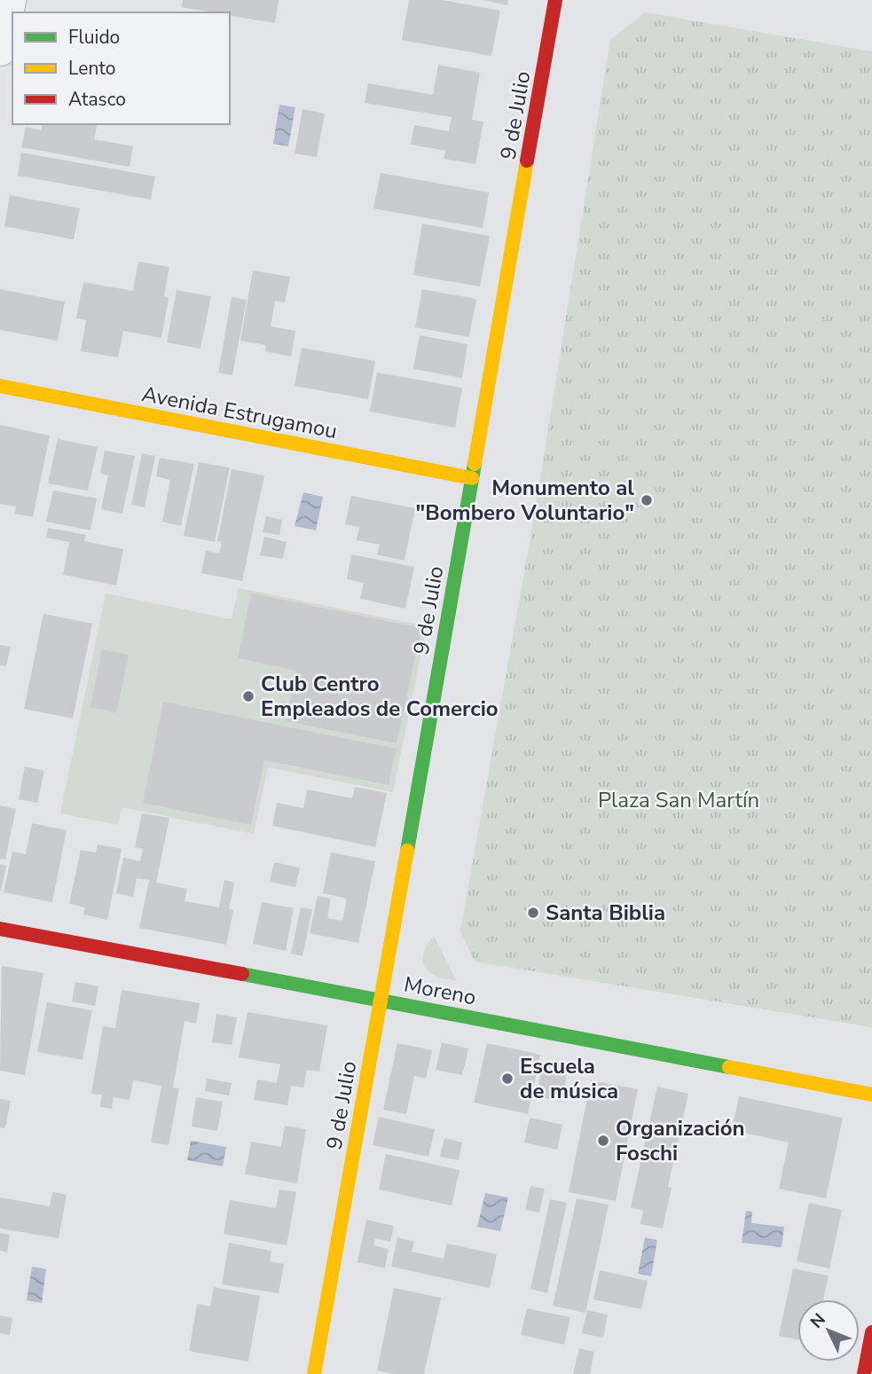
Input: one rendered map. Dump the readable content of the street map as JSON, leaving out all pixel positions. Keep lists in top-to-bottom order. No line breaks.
{"streets":{"main road":["9 de Julio","Avenida Estrugamou","Moreno"]},"crossings":[["9 de Julio","Avenida Estrugamou"],["9 de Julio","Moreno"]],"parks":["Plaza San Martín"],"places":["Monumento al \"Bombero Voluntario\"","Club Centro Empleados de Comercio","Santa Biblia","Escuela de música","Organización Foschi"],"legend":["Fluido","Lento","Atasco"],"north":"top left"}
